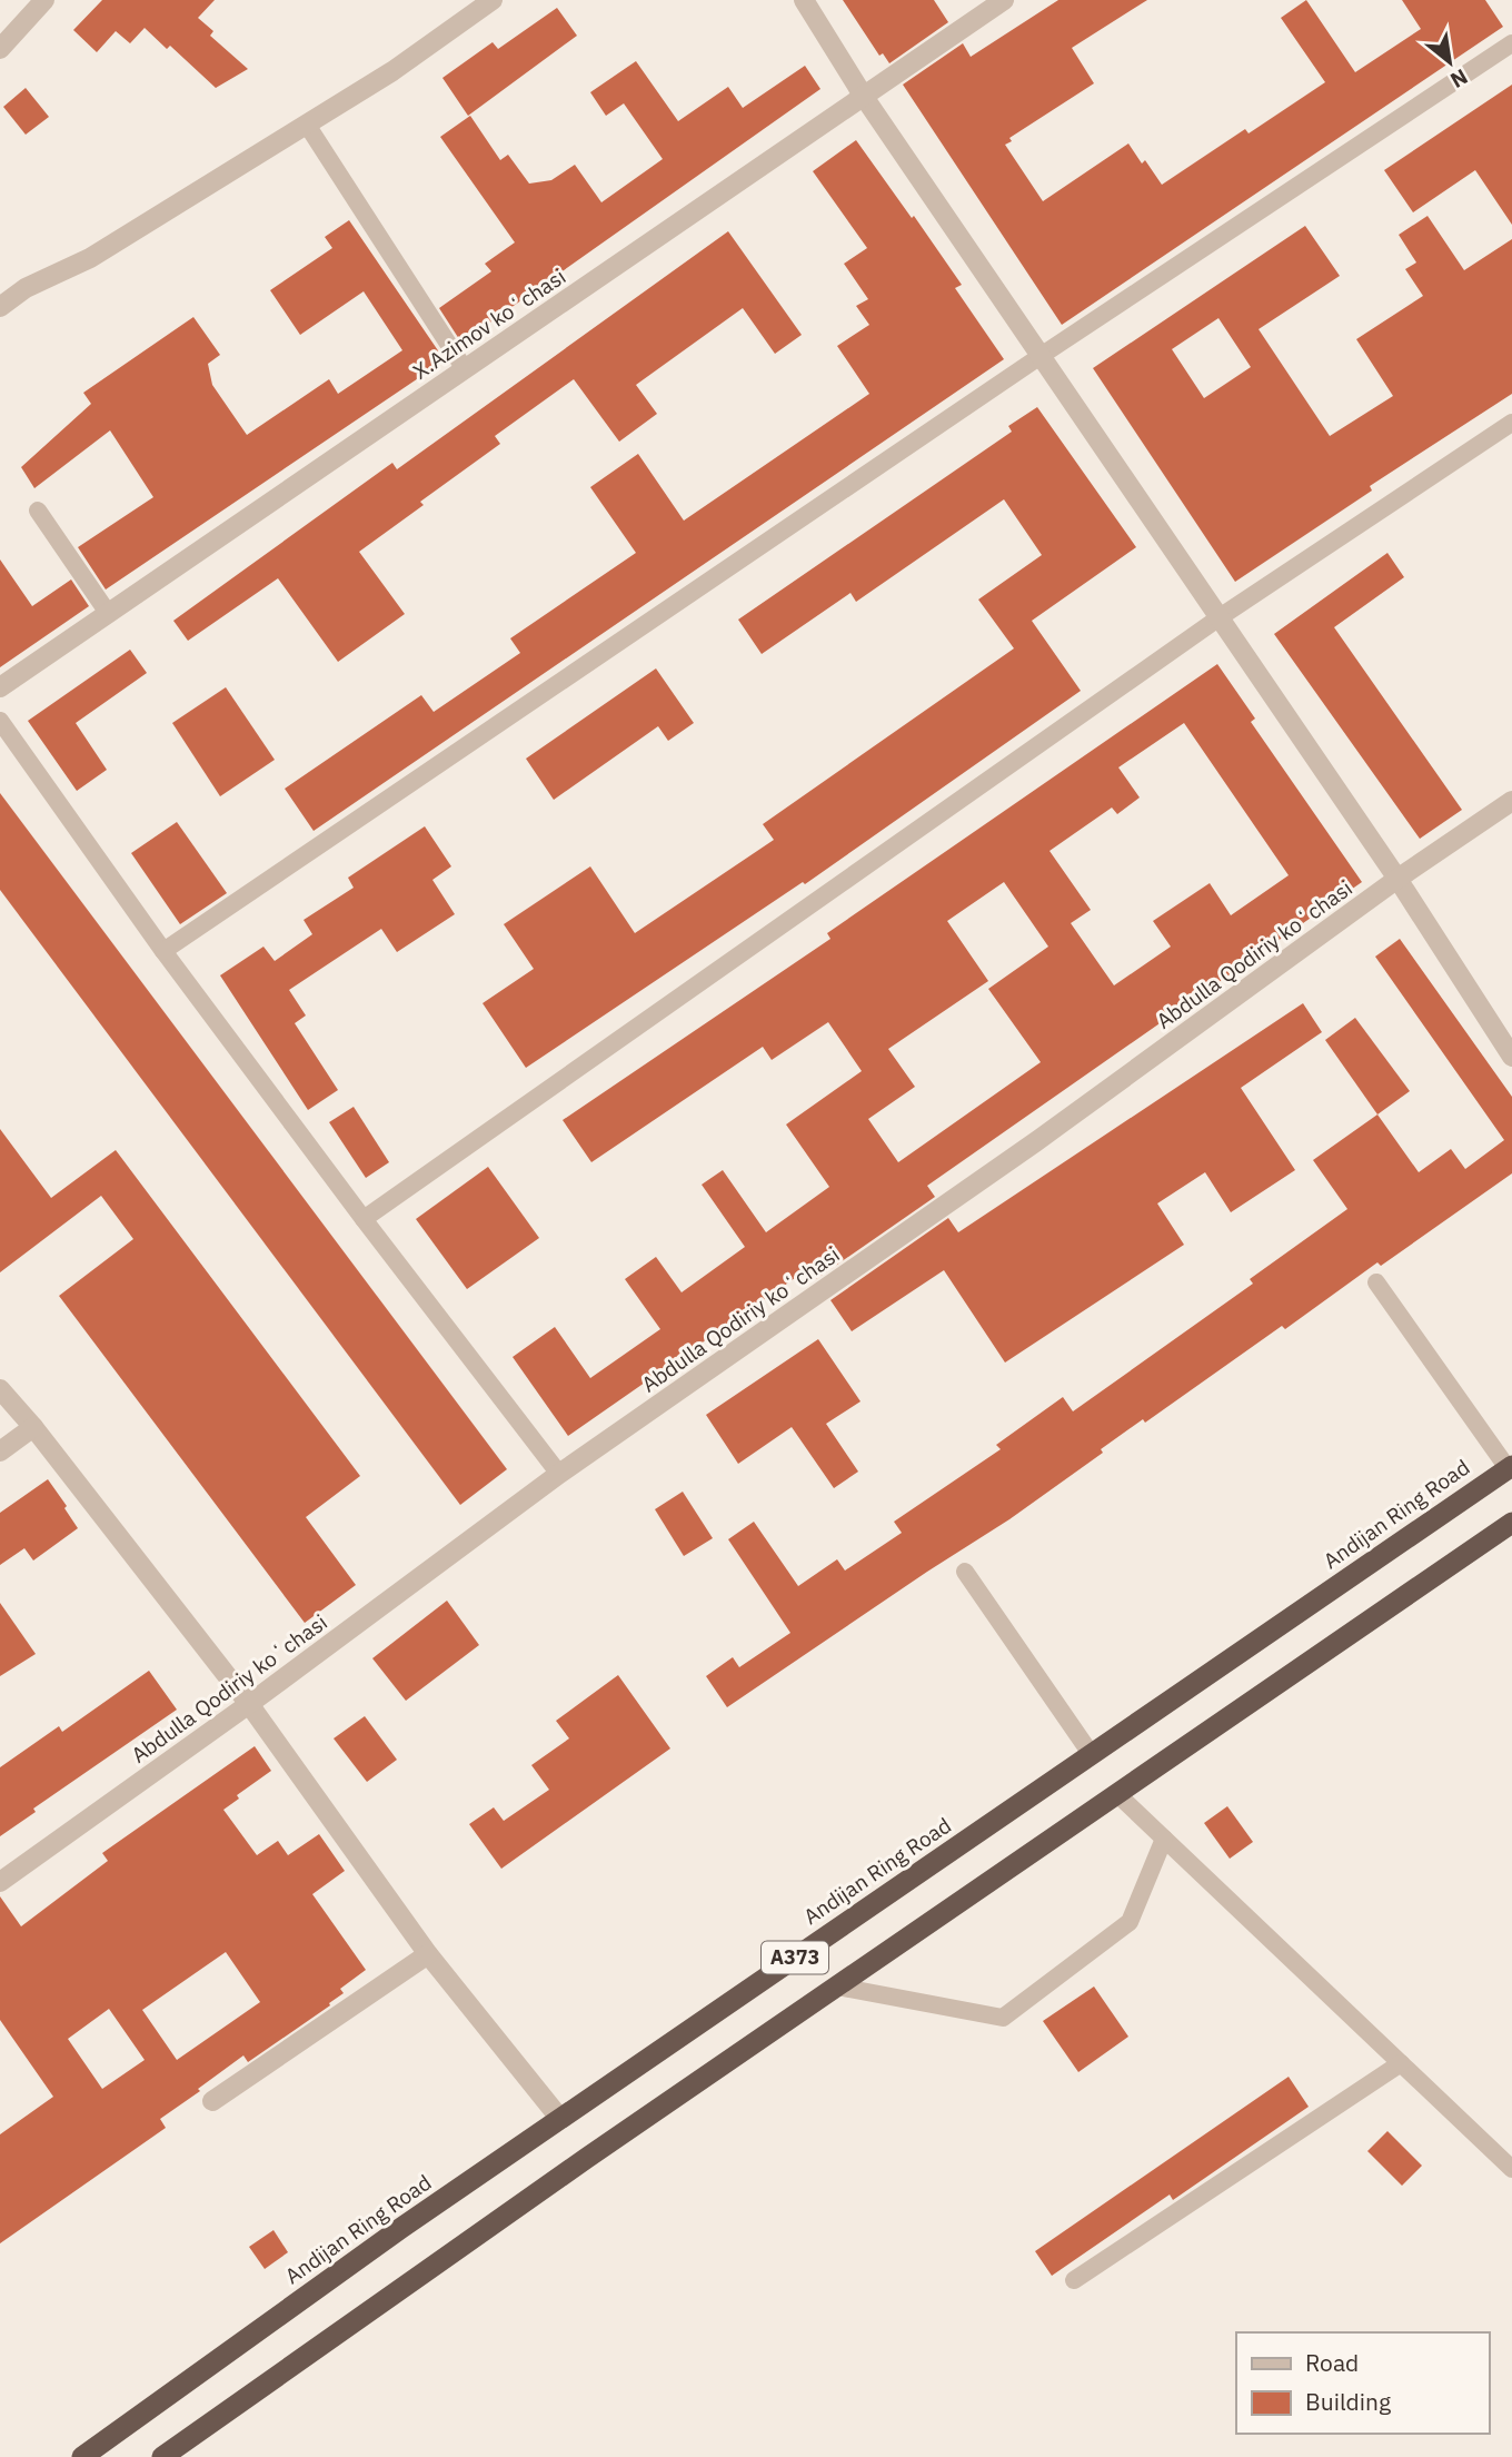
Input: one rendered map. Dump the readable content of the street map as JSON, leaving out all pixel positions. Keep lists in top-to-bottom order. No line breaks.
{"streets":{"highway":["Andijan Ring Road","A373"],"street":["X.Azimov koʻchasi","Abdulla Qodiriy koʻchasi"]},"legend":["Road","Building"],"north":"bottom right"}
